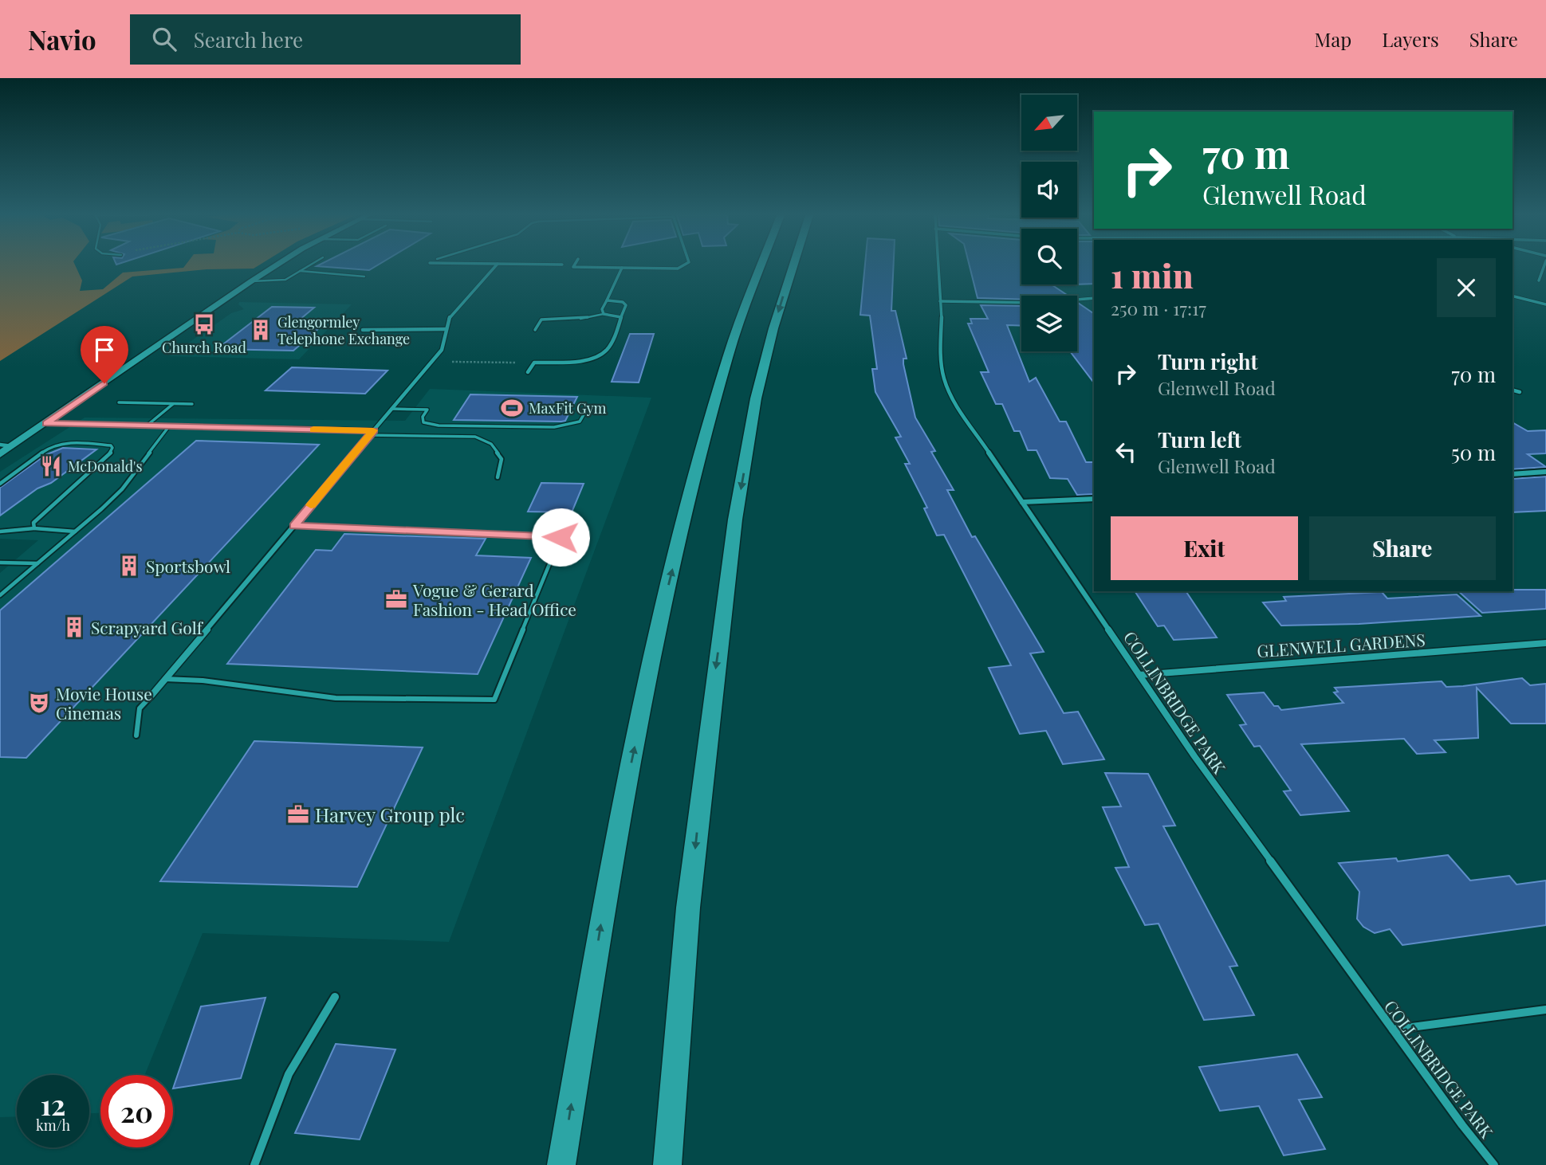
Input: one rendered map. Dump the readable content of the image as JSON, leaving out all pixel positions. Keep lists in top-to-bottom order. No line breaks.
{"streets":{"street":["GLENWELL GARDENS","COLLINBRIDGE PARK"]},"crossings":[["GLENWELL GARDENS","COLLINBRIDGE PARK"]],"places":{"bus stop":["Church Road"],"building":["Glengormley Telephone Exchange","Sportsbowl","Scrapyard Golf"],"sports":["MaxFit Gym"],"restaurant":["McDonald's"],"office":["Vogue & Gerard Fashion - Head Office","Harvey Group plc"],"theatre":["Movie House Cinemas"]},"north":"bottom left","page":{"header":"Navio","search":"Search here","nav":["Map","Layers","Share"],"turn":["70 m","Glenwell Road"],"heading":["1 min","250 m · 17:17"],"list":[{"name":"Turn right","note":"Glenwell Road","value":"70 m"},{"name":"Turn left","note":"Glenwell Road","value":"50 m"}],"buttons":["Exit","Share"],"speed":"12 km/h","limit":"20"}}
